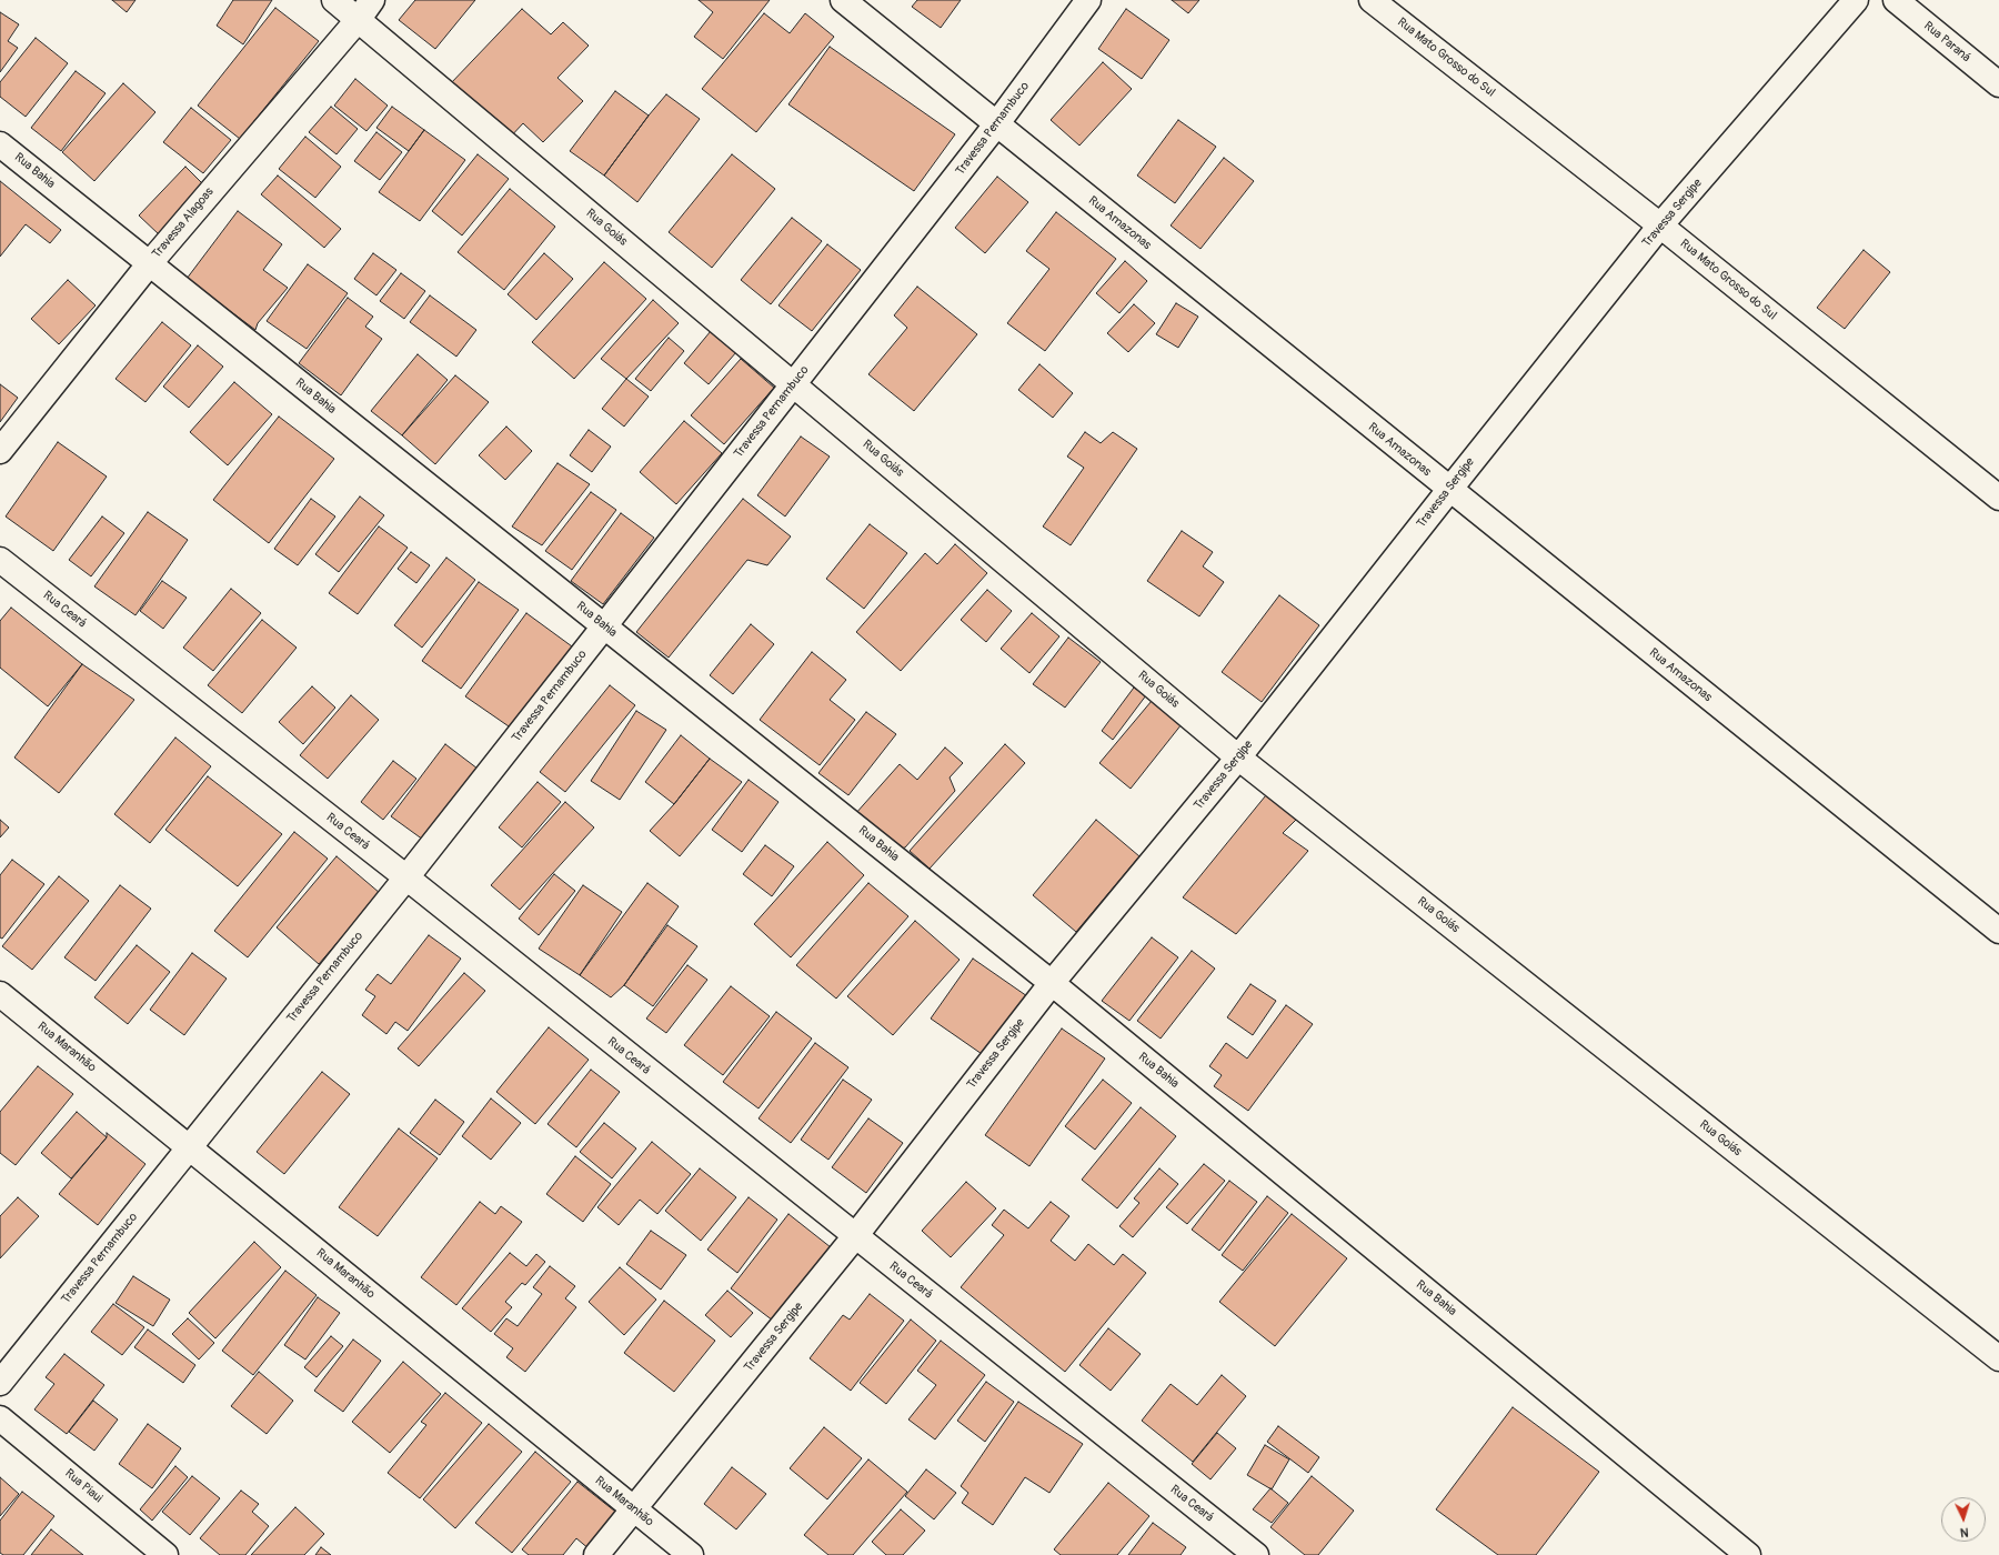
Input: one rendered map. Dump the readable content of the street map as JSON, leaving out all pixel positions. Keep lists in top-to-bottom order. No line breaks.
{"streets":{"street":["Rua Paraná","Rua Mato Grosso do Sul","Travessa Pernambuco","Rua Bahia","Travessa Sergipe","Travessa Alagoas","Rua Amazonas","Rua Goiás","Rua Ceará","Rua Maranhão","Rua Piaui"]},"crossings":[["Rua Mato Grosso do Sul","Travessa Sergipe"],["Travessa Pernambuco","Rua Bahia"],["Travessa Pernambuco","Rua Amazonas"],["Travessa Pernambuco","Rua Goiás"],["Travessa Pernambuco","Rua Ceará"],["Travessa Pernambuco","Rua Maranhão"],["Rua Bahia","Travessa Sergipe"],["Rua Bahia","Travessa Alagoas"],["Travessa Sergipe","Rua Amazonas"],["Travessa Sergipe","Rua Goiás"],["Travessa Sergipe","Rua Ceará"],["Travessa Sergipe","Rua Maranhão"],["Travessa Alagoas","Rua Goiás"]],"north":"bottom"}
